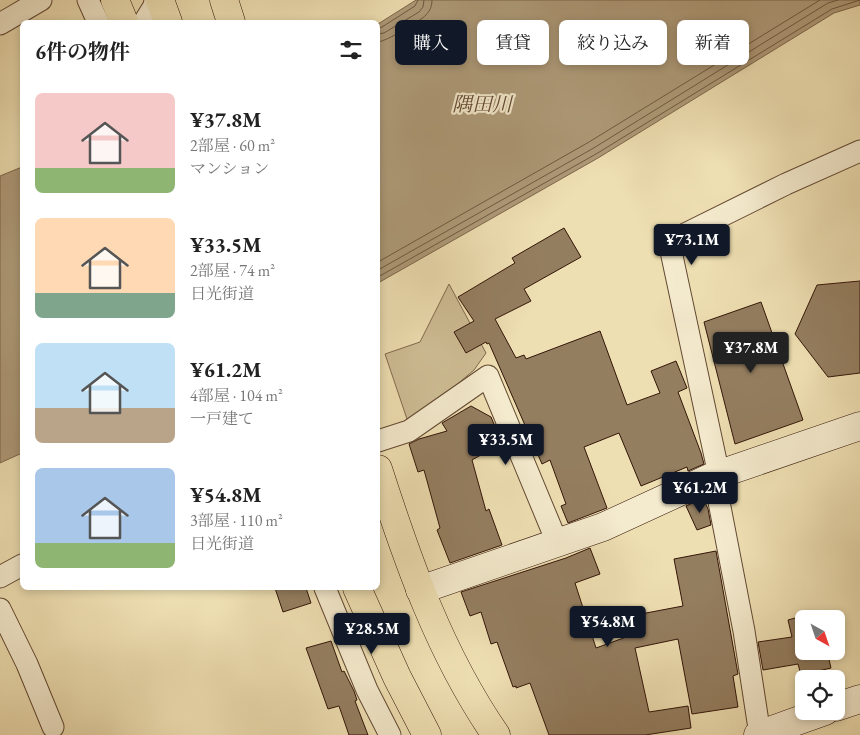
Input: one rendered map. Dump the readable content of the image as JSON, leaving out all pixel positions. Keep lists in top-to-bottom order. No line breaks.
{"water":["隅田川"],"north":"bottom right","page":{"chip":["購入","賃貸","絞り込み","新着"],"heading":"6件の物件","list":[{"name":"¥37.8M","note":"2部屋 · 60 m² · マンション"},{"name":"¥33.5M","note":"2部屋 · 74 m² · 日光街道"},{"name":"¥61.2M","note":"4部屋 · 104 m² · 一戸建て"},{"name":"¥54.8M","note":"3部屋 · 110 m² · 日光街道"}],"price":["¥73.1M","¥37.8M","¥33.5M","¥61.2M","¥54.8M","¥28.5M"]}}
